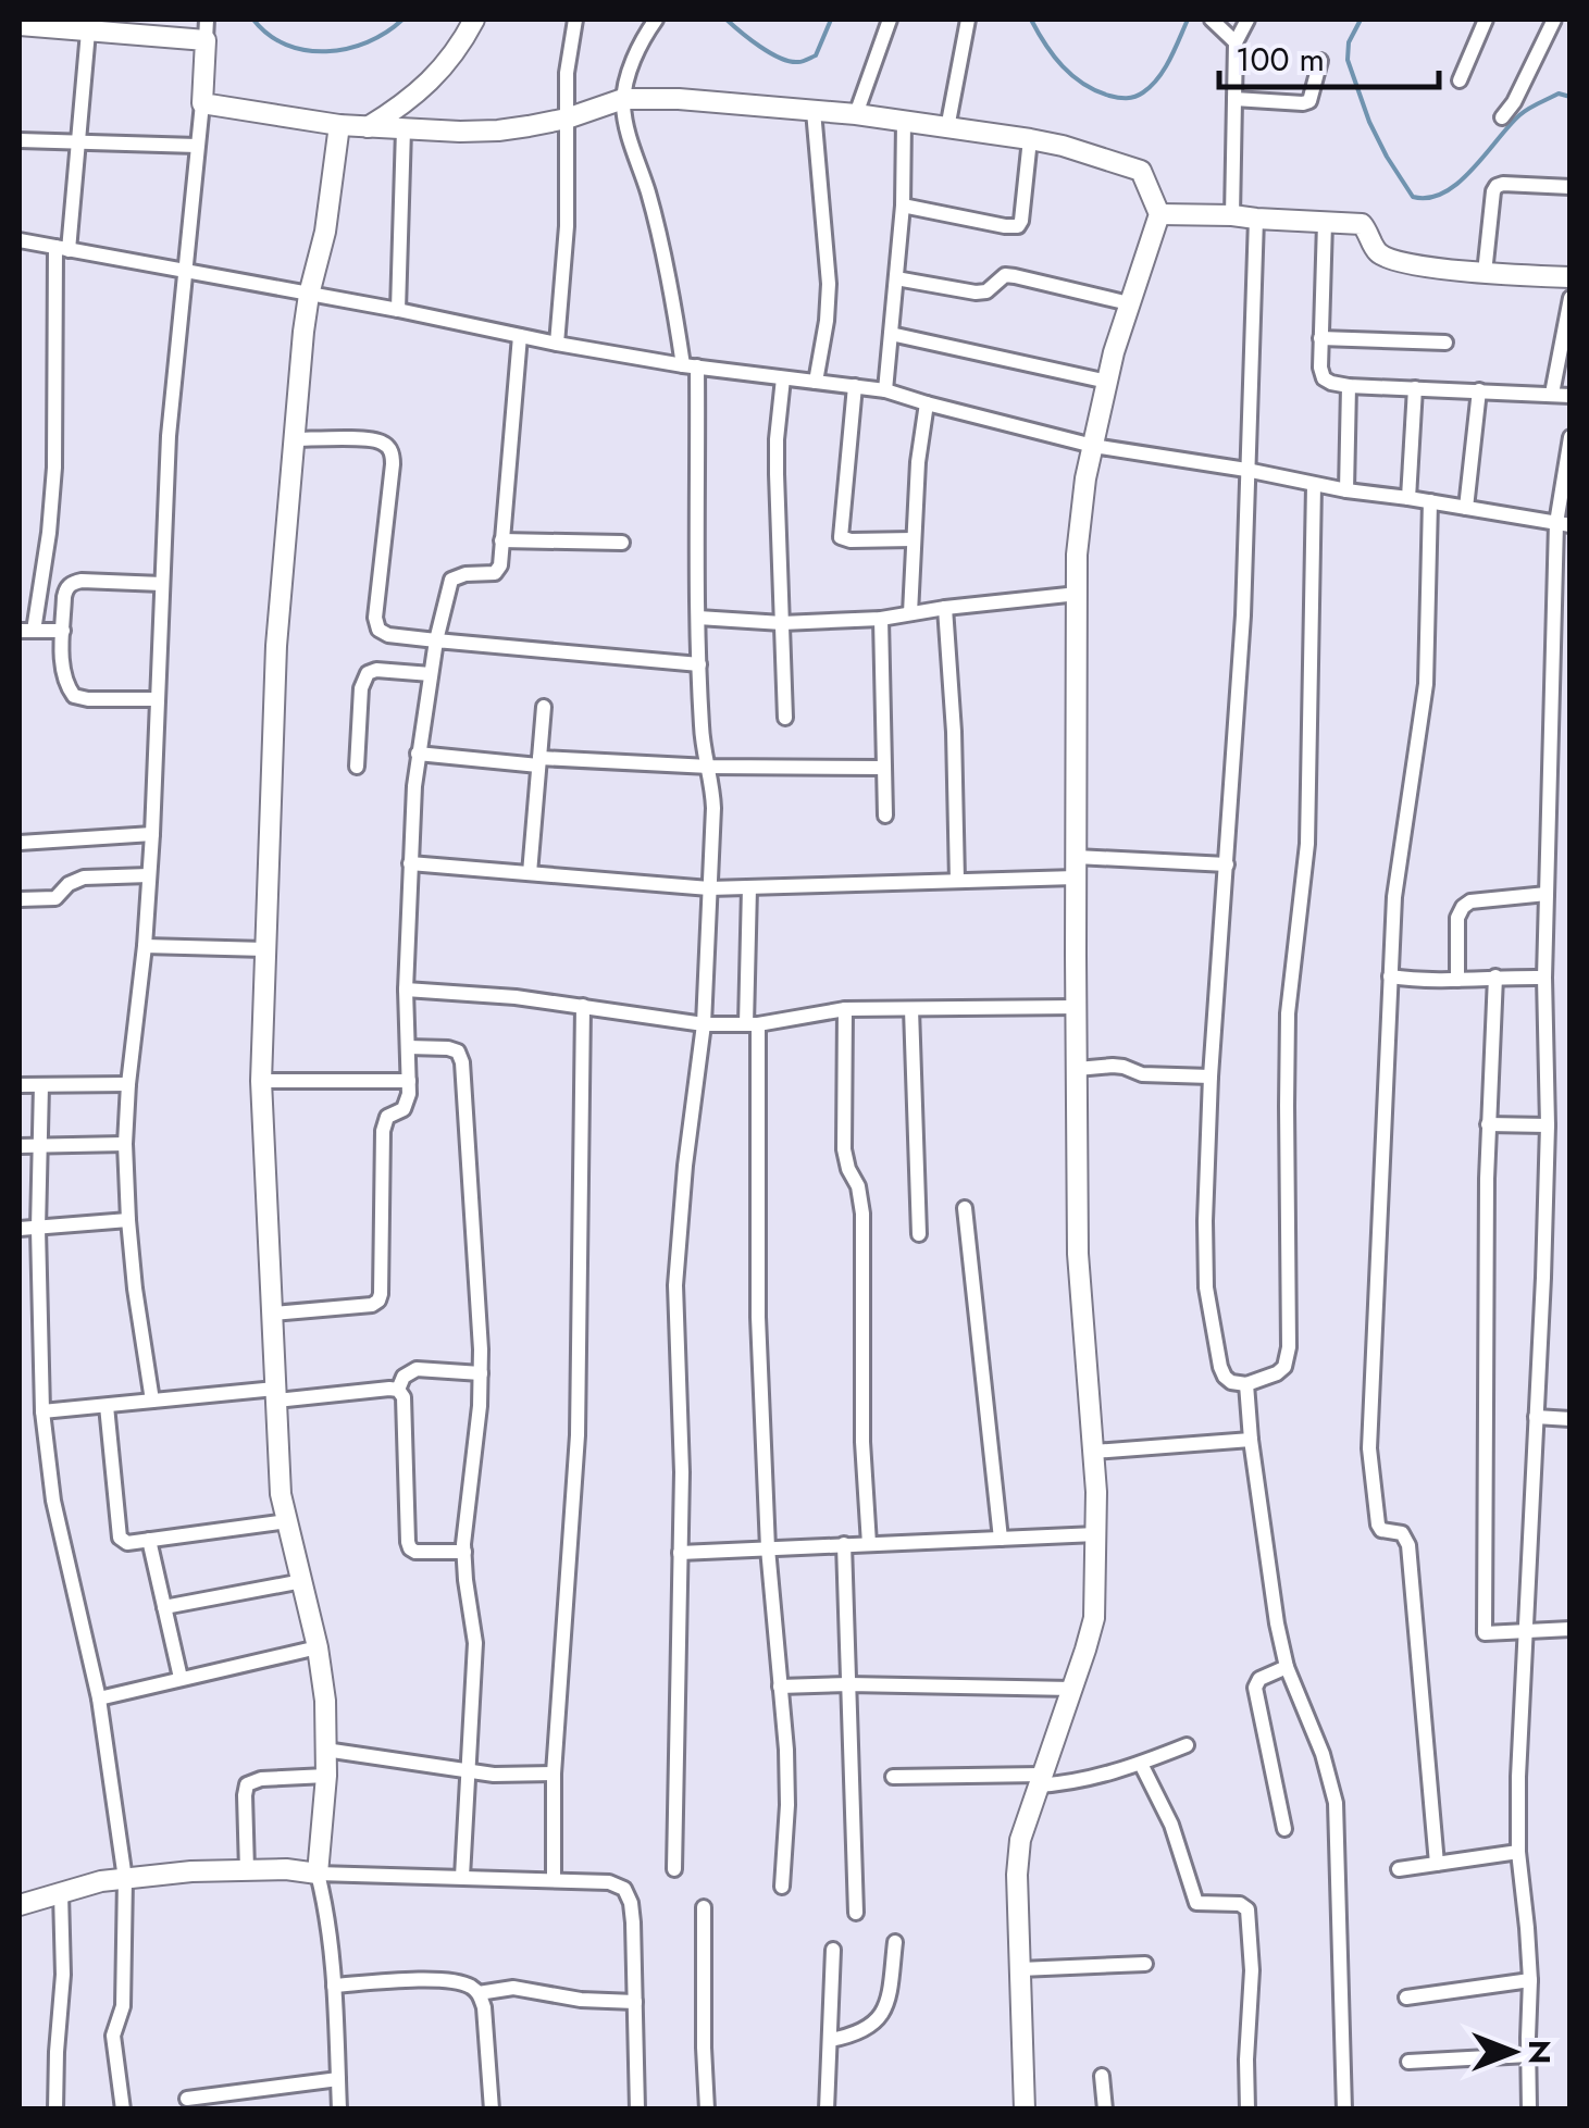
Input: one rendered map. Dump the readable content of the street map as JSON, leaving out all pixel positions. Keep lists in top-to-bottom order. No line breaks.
{"scale_bar":"100 m","north":"right"}
